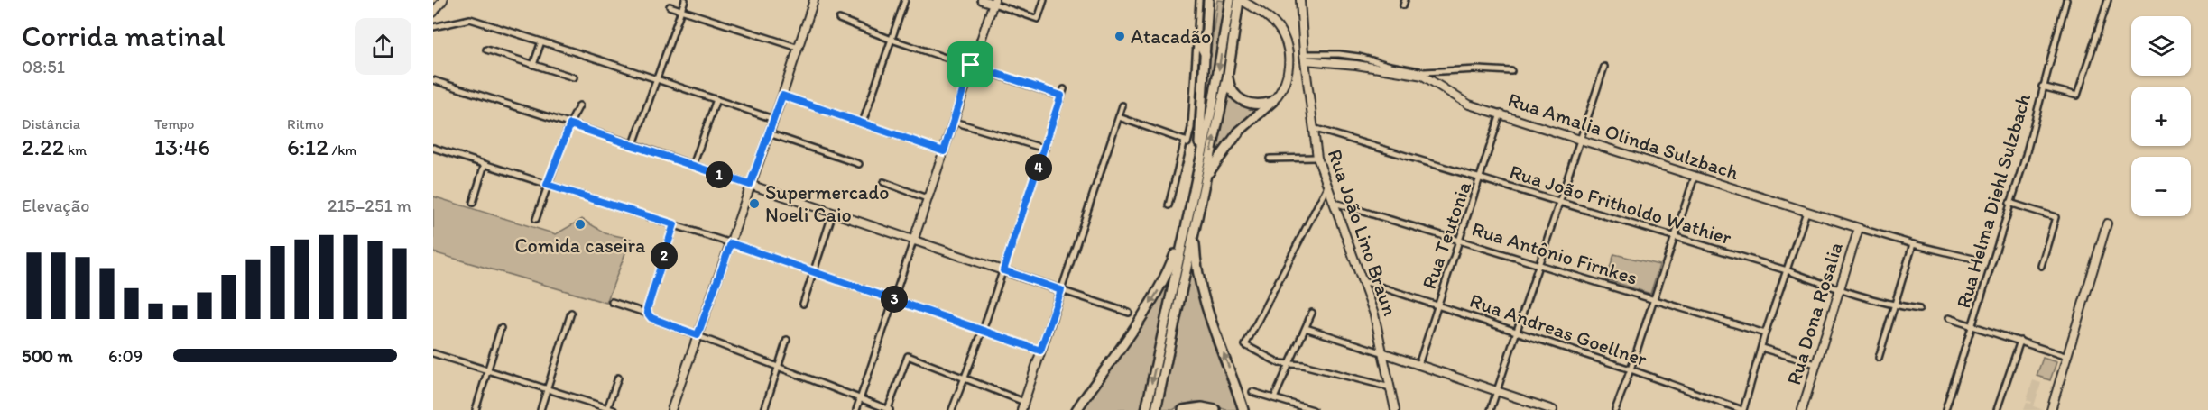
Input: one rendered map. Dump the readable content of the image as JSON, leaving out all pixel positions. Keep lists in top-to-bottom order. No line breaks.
{"streets":{"street":["Rua Amalia Olinda Sulzbach","Rua Helma Diehl Sulzbach","Rua João Fritholdo Wathier","Rua João Lino Braun","Rua Teutonia","Rua Antônio Firnkes","Rua Dona Rosalia","Rua Andreas Goellner"]},"crossings":[["Rua Amalia Olinda Sulzbach","Rua João Lino Braun"],["Rua Amalia Olinda Sulzbach","Rua Teutonia"],["Rua Amalia Olinda Sulzbach","Rua Dona Rosalia"],["Rua João Fritholdo Wathier","Rua João Lino Braun"],["Rua João Fritholdo Wathier","Rua Teutonia"],["Rua João Fritholdo Wathier","Rua Dona Rosalia"],["Rua João Lino Braun","Rua Antônio Firnkes"],["Rua João Lino Braun","Rua Andreas Goellner"],["Rua Teutonia","Rua Antônio Firnkes"],["Rua Teutonia","Rua Andreas Goellner"]],"places":["Atacadão","Supermercado Noeli Caio","Comida caseira"],"page":{"heading":["Corrida matinal","08:51"],"map_buttons":["+","−"],"stats":[["Distância","2.22 km"],["Tempo","13:46"],["Ritmo","6:12 /km"]],"pins":["4","1","2","3"],"chart":["Elevação","215–251 m"],"list":[{"name":"500 m","note":"6:09"}]}}
